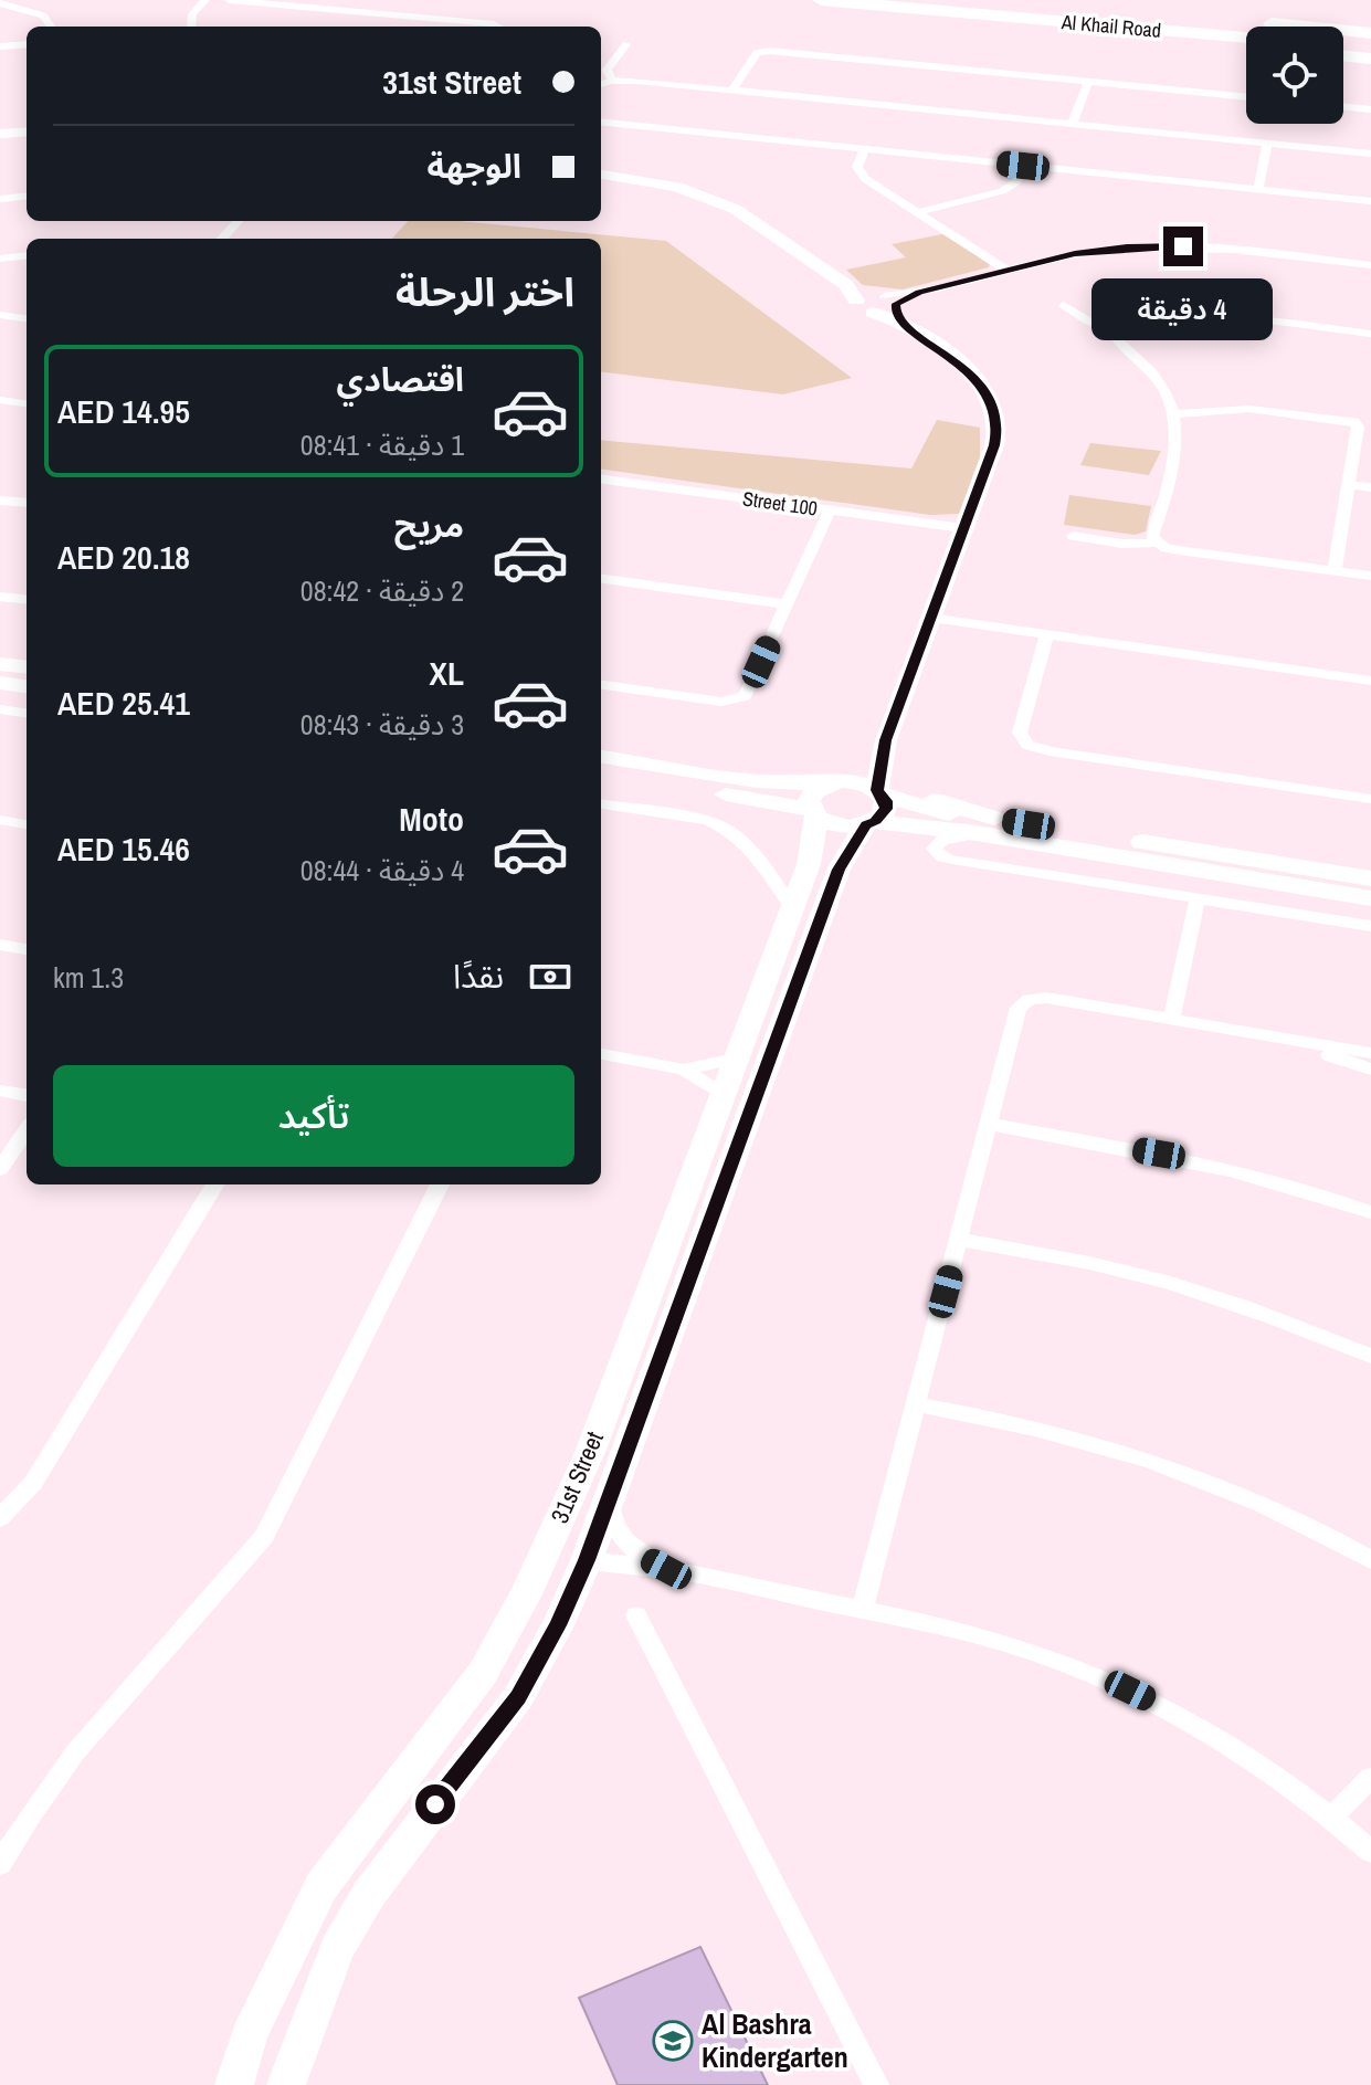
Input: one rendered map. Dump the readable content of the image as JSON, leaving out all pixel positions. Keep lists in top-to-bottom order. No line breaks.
{"streets":{"highway":["Al Khail Road"],"street":["Street 100","31st Street"]},"places":{"school or university":["Al Bashra Kindergarten"]},"page":{"banner":["31st Street","الوجهة"],"heading":"اختر الرحلة","bubble":"4 دقيقة","list":[{"name":"اقتصادي","note":"1 دقيقة · 08:41","value":"AED 14.95"},{"name":"مريح","note":"2 دقيقة · 08:42","value":"AED 20.18"},{"name":"XL","note":"3 دقيقة · 08:43","value":"AED 25.41"},{"name":"Moto","note":"4 دقيقة · 08:44","value":"AED 15.46"}],"pay":["نقدًا","1.3 km"],"buttons":"تأكيد"}}
